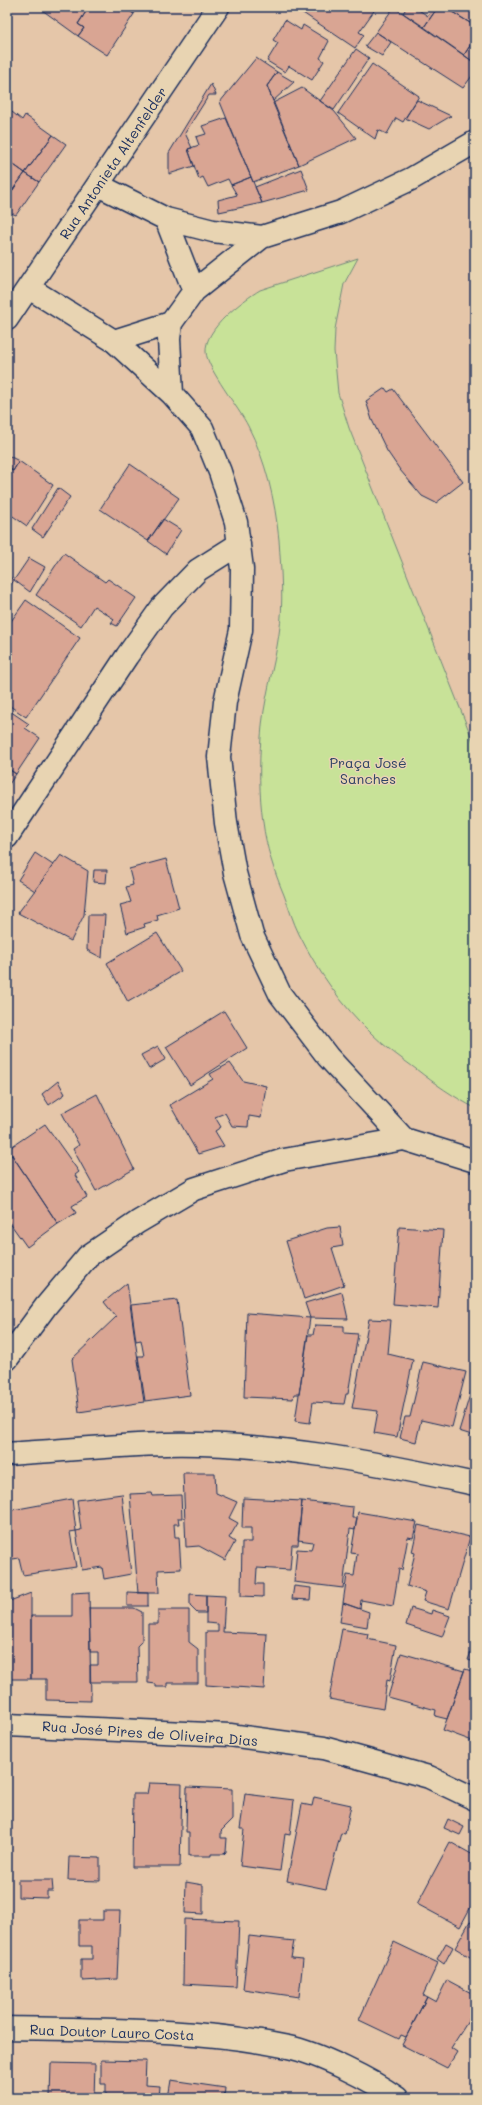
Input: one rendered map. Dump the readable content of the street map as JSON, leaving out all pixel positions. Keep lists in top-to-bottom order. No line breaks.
{"streets":{"street":["Rua Antonieta Altenfelder","Rua José Pires de Oliveira Dias","Rua Doutor Lauro Costa"]},"parks":["Praça José Sanches"]}
